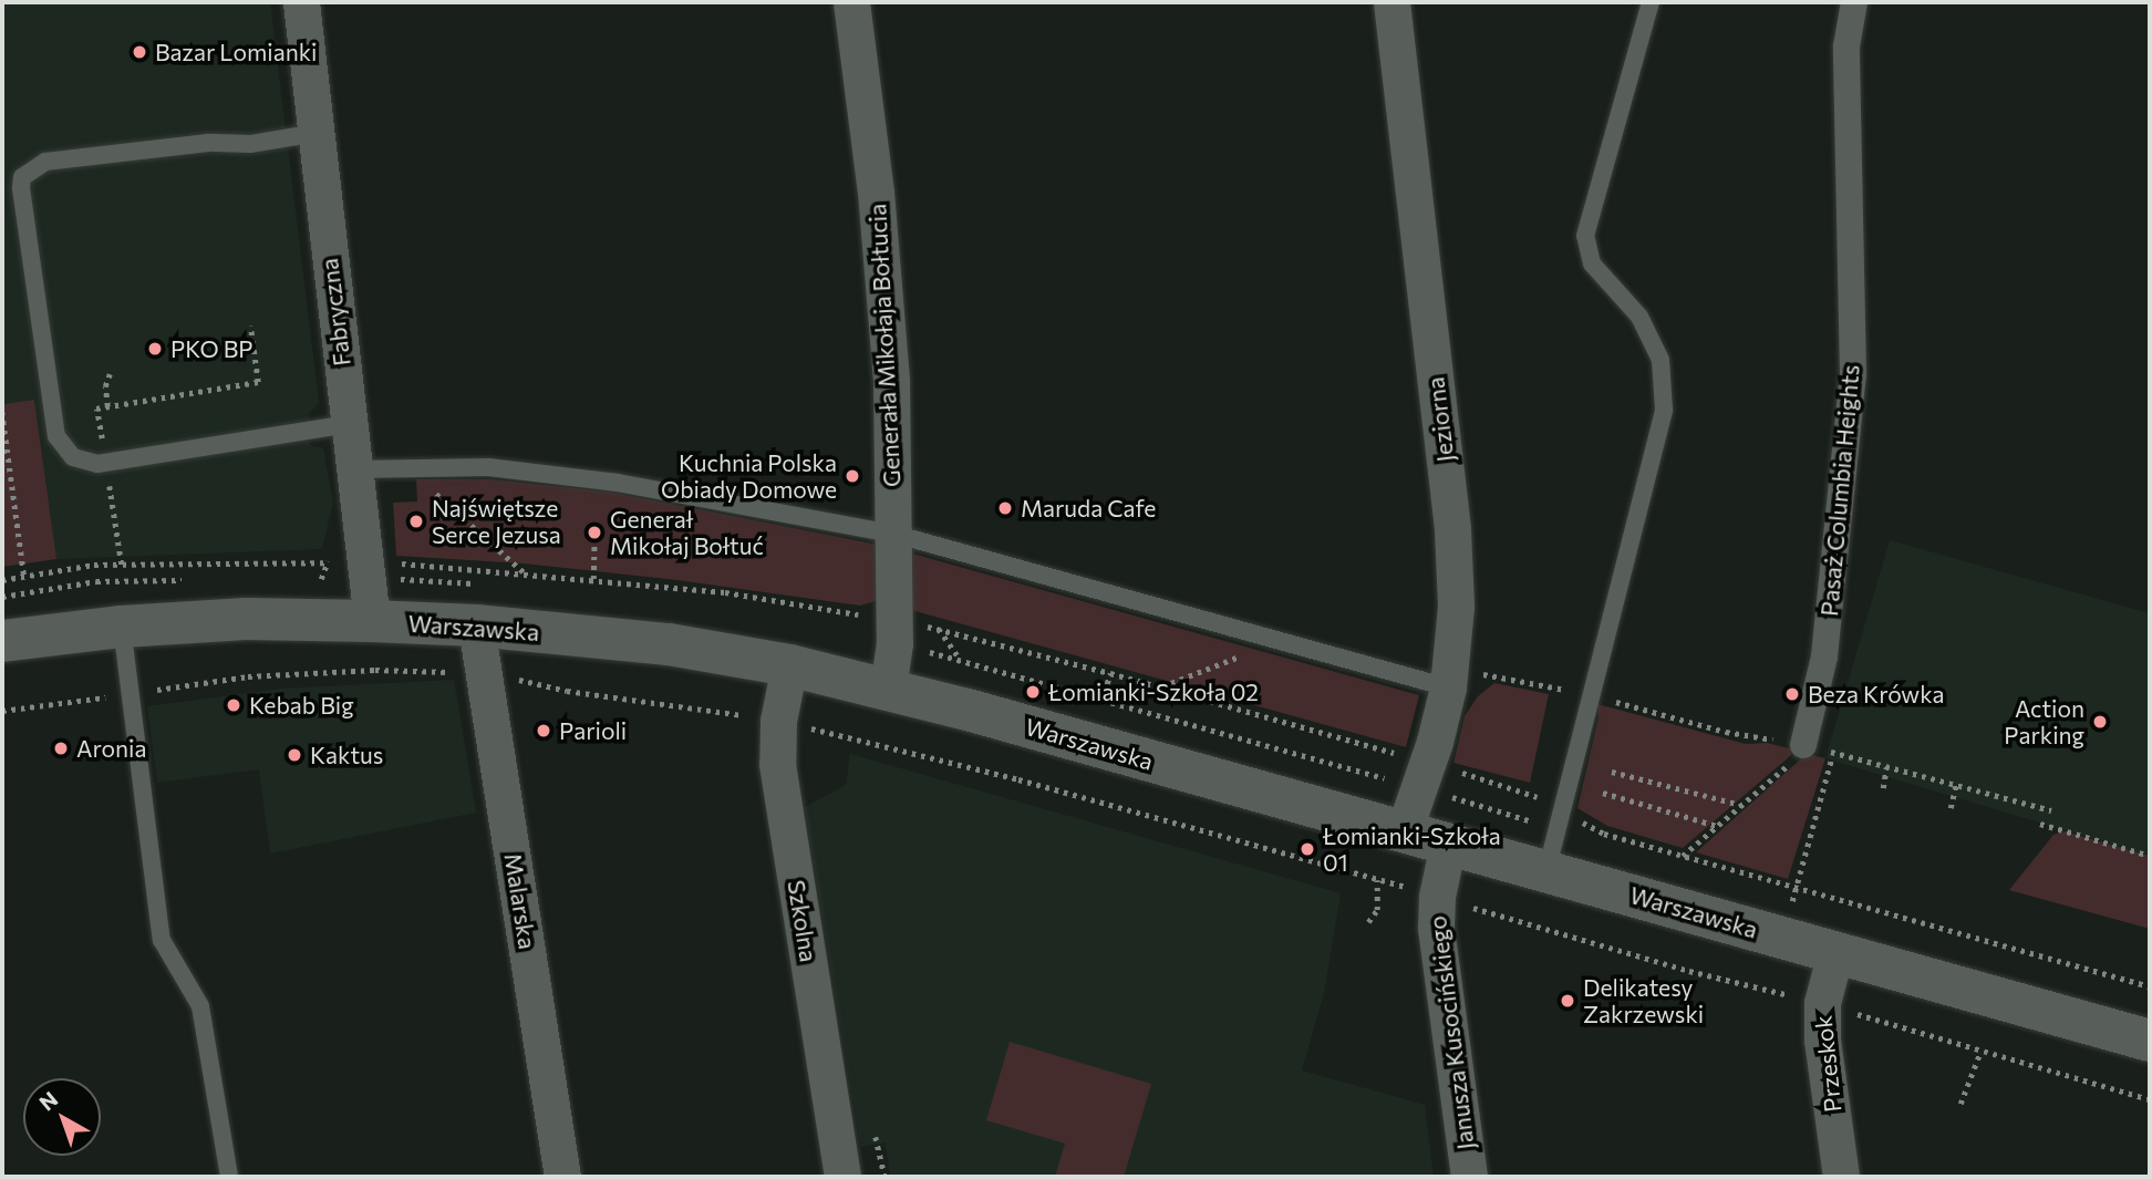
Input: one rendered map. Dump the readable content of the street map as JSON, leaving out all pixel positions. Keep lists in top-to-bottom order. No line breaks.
{"streets":{"street":["Fabryczna","Generała Mikołaja Bołtucia","Jeziorna","Pasaż Columbia Heights","Warszawska","Malarska","Szkolna","Janusza Kusocińskiego","Przeskok"]},"crossings":[["Fabryczna","Warszawska"],["Generała Mikołaja Bołtucia","Warszawska"],["Jeziorna","Warszawska"],["Warszawska","Malarska"],["Warszawska","Szkolna"],["Warszawska","Janusza Kusocińskiego"],["Warszawska","Przeskok"]],"places":["Bazar Lomianki","PKO BP","Kuchnia Polska Obiady Domowe","Maruda Cafe","Najświętsze Serce Jezusa","Generał Mikołaj Bołtuć","Łomianki-Szkoła 02","Beza Krówka","Kebab Big","Action Parking","Parioli","Aronia","Kaktus","Łomianki-Szkoła 01","Delikatesy Zakrzewski"],"north":"top left"}
